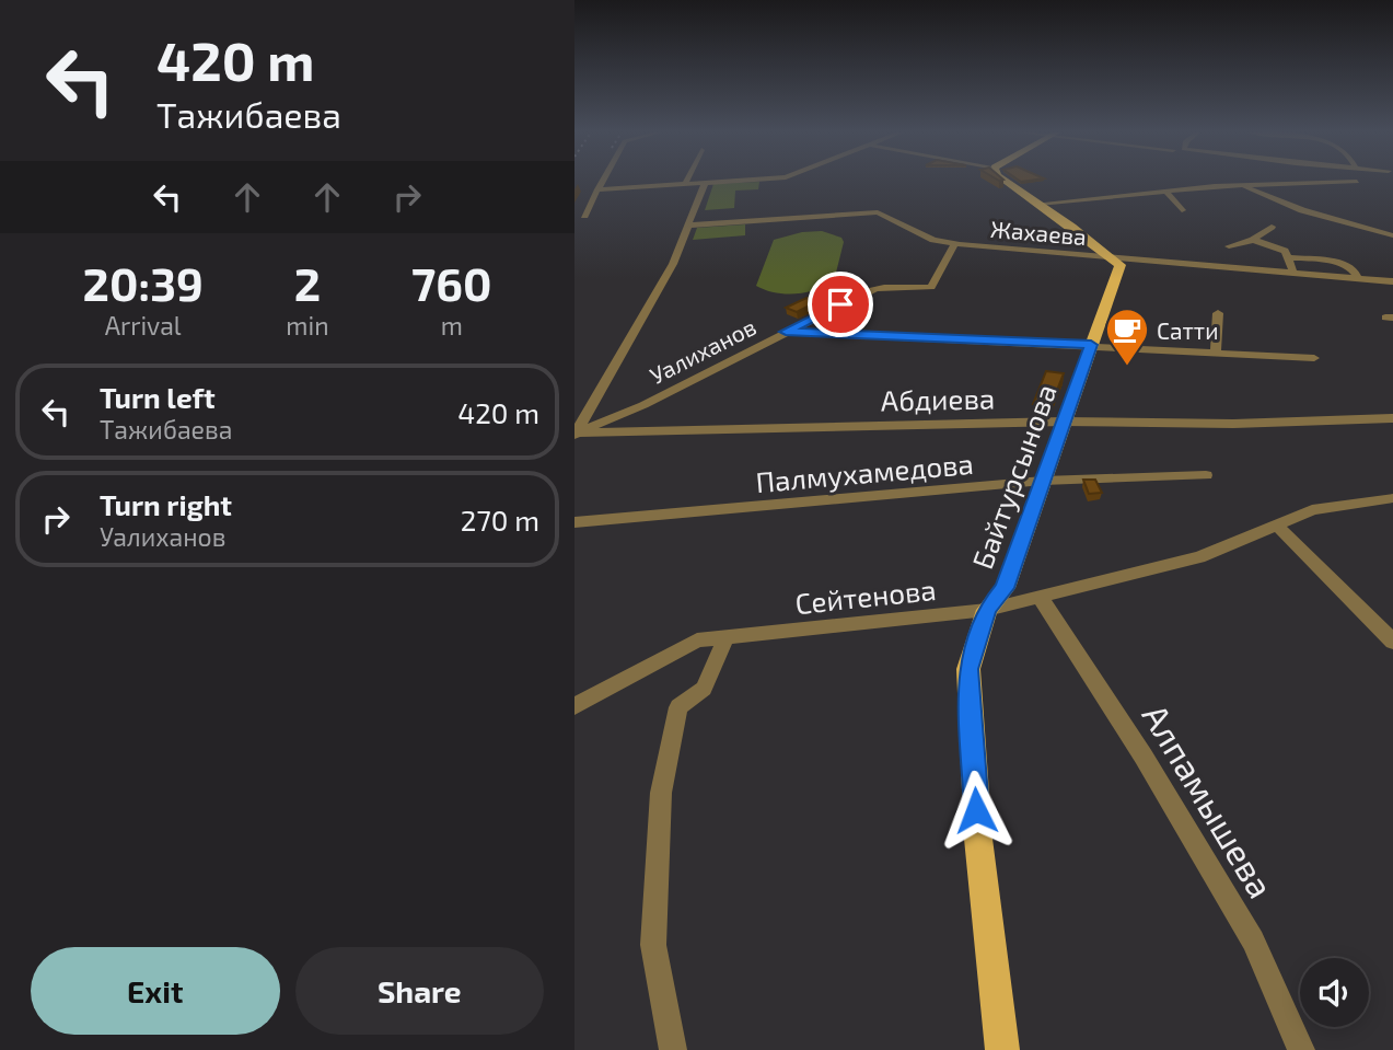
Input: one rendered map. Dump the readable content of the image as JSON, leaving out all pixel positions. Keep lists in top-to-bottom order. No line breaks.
{"streets":{"main road":["Байтурсынова"],"street":["Жахаева","Уалиханов","Абдиева","Палмухамедова","Сейтенова","Алпамышева"]},"crossings":[["Жахаева","Уалиханов"],["Жахаева","Байтурсынова"],["Уалиханов","Абдиева"],["Абдиева","Байтурсынова"],["Палмухамедова","Байтурсынова"],["Байтурсынова","Сейтенова"],["Сейтенова","Алпамышева"]],"places":{"cafe":["Сатти"]},"page":{"turn":["420 m","Тажибаева"],"eta":["20:39","Arrival","2","min","760","m"],"list":[{"name":"Turn left","note":"Тажибаева","value":"420 m"},{"name":"Turn right","note":"Уалиханов","value":"270 m"}],"buttons":["Exit","Share"]}}
